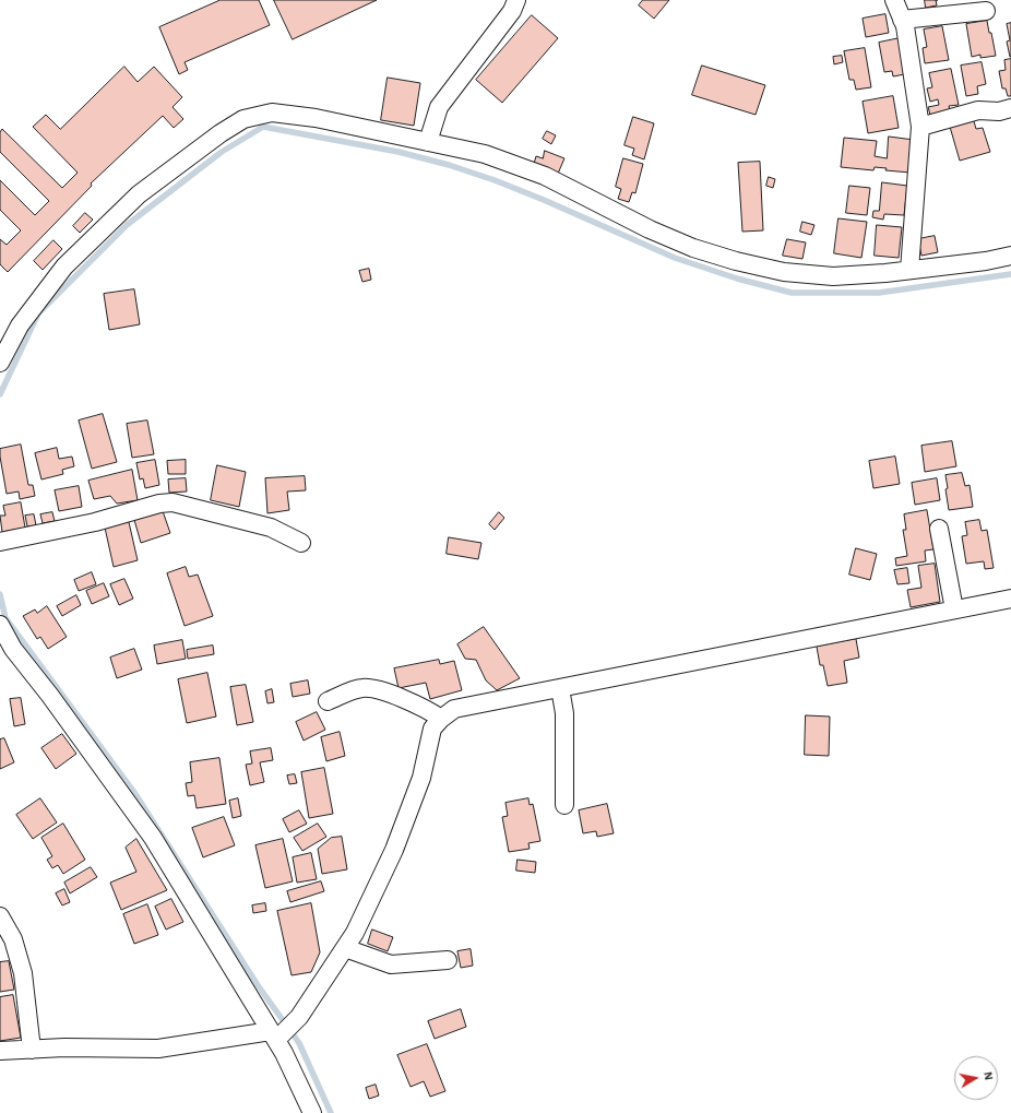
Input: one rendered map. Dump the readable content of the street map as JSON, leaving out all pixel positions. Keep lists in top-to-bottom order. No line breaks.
{"north":"right"}
